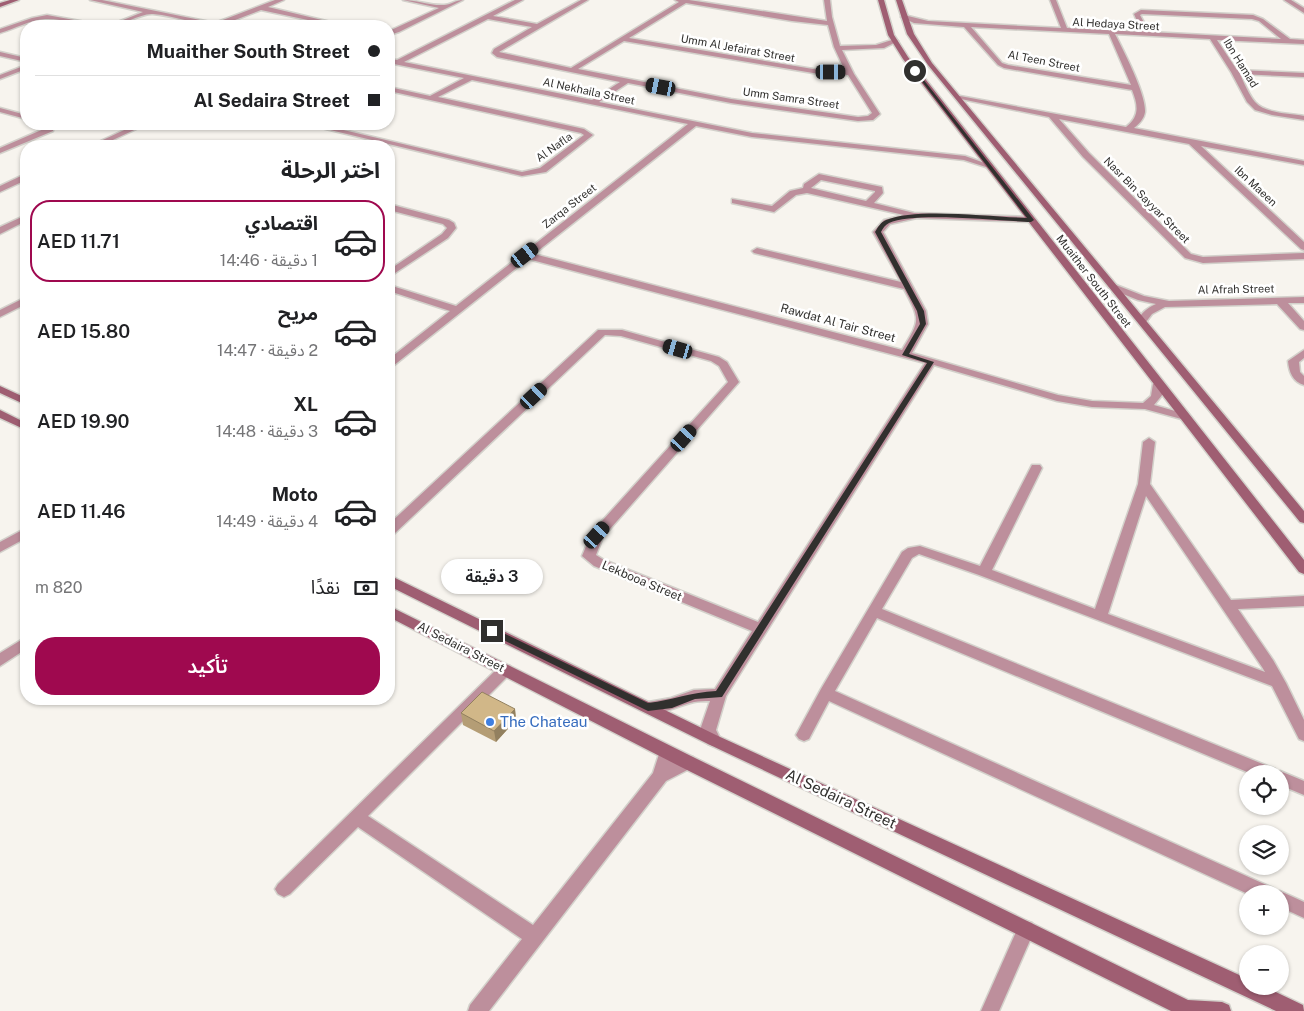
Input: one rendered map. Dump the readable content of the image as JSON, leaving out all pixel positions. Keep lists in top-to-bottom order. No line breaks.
{"streets":{"street":["Al Hedaya Street","Umm Al Jefairat Street","Al Teen Street","Ibn Hamad","Al Nekhaila Street","Umm Samra Street","Al Nafla","Ibn Maeen","Nasr Bin Sayyar Street","Zarqa Street","Muaither South Street","Al Afrah Street","Rawdat Al Tair Street","Lekbooa Street","Al Sedaira Street"]},"crossings":[["Al Hedaya Street","Al Teen Street"],["Al Hedaya Street","Ibn Hamad"],["Al Hedaya Street","Muaither South Street"],["Umm Al Jefairat Street","Umm Samra Street"],["Al Nekhaila Street","Zarqa Street"],["Al Nekhaila Street","Muaither South Street"],["Zarqa Street","Rawdat Al Tair Street"],["Muaither South Street","Al Afrah Street"],["Muaither South Street","Rawdat Al Tair Street"]],"places":["The Chateau"],"page":{"banner":["Muaither South Street","Al Sedaira Street"],"heading":"اختر الرحلة","list":[{"name":"اقتصادي","note":"1 دقيقة · 14:46","value":"AED 11.71"},{"name":"مريح","note":"2 دقيقة · 14:47","value":"AED 15.80"},{"name":"XL","note":"3 دقيقة · 14:48","value":"AED 19.90"},{"name":"Moto","note":"4 دقيقة · 14:49","value":"AED 11.46"}],"bubble":"3 دقيقة","pay":["نقدًا","820 m"],"buttons":"تأكيد","map_buttons":["+","−"]}}
